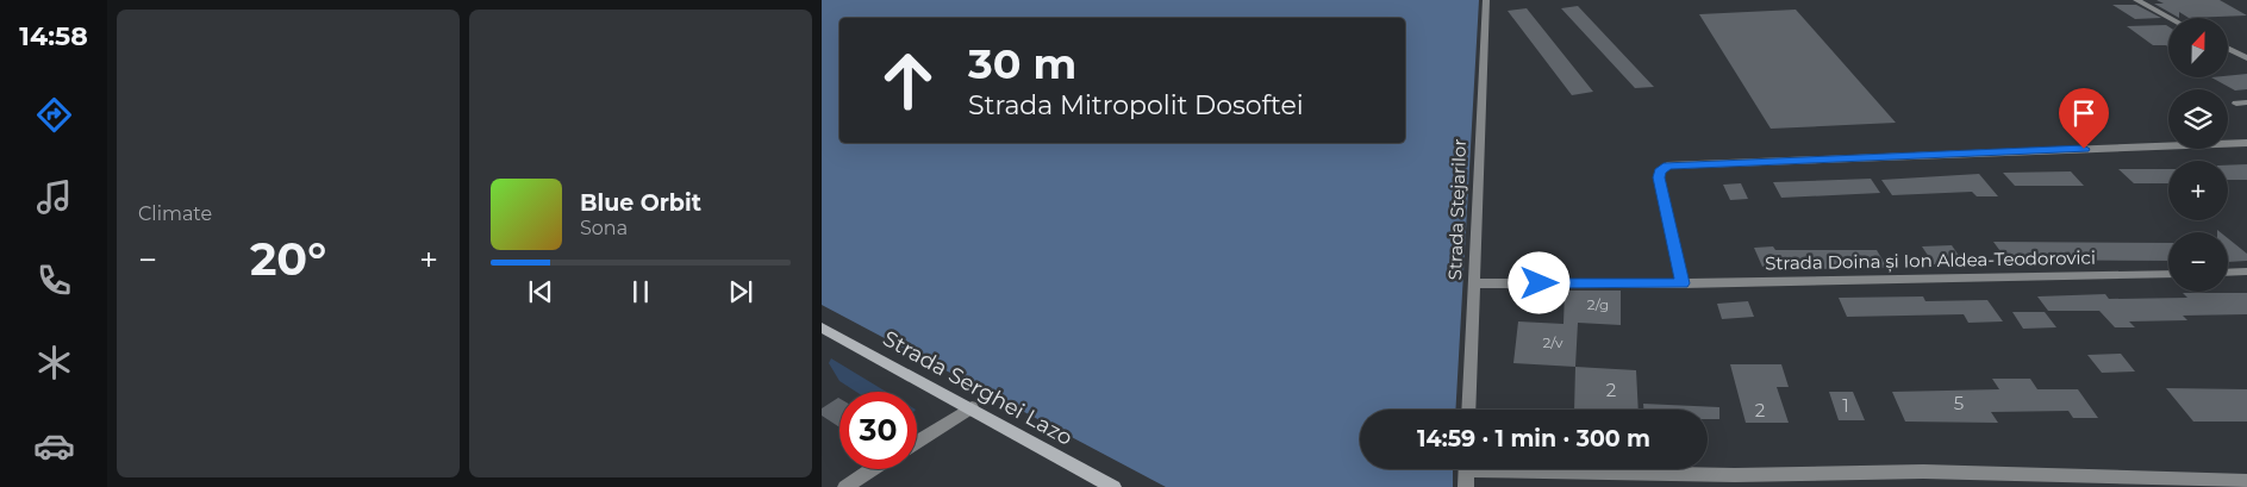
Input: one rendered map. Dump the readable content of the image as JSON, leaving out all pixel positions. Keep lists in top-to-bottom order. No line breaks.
{"streets":{"street":["Strada Stejarilor","Strada Doina și Ion Aldea-Teodorovici","Strada Serghei Lazo"]},"crossings":[["Strada Stejarilor","Strada Doina și Ion Aldea-Teodorovici"]],"house_numbers":["2/g","2/v","2","5","1","2"],"north":"top","page":{"tabs":"14:58","tile":"Climate","map_buttons":["+","−"],"turn":["30 m","Strada Mitropolit Dosoftei"],"song":["Blue Orbit","Sona"],"heat":["−","20°","+"],"limit":"30","trip":"14:59 · 1 min · 300 m"}}
